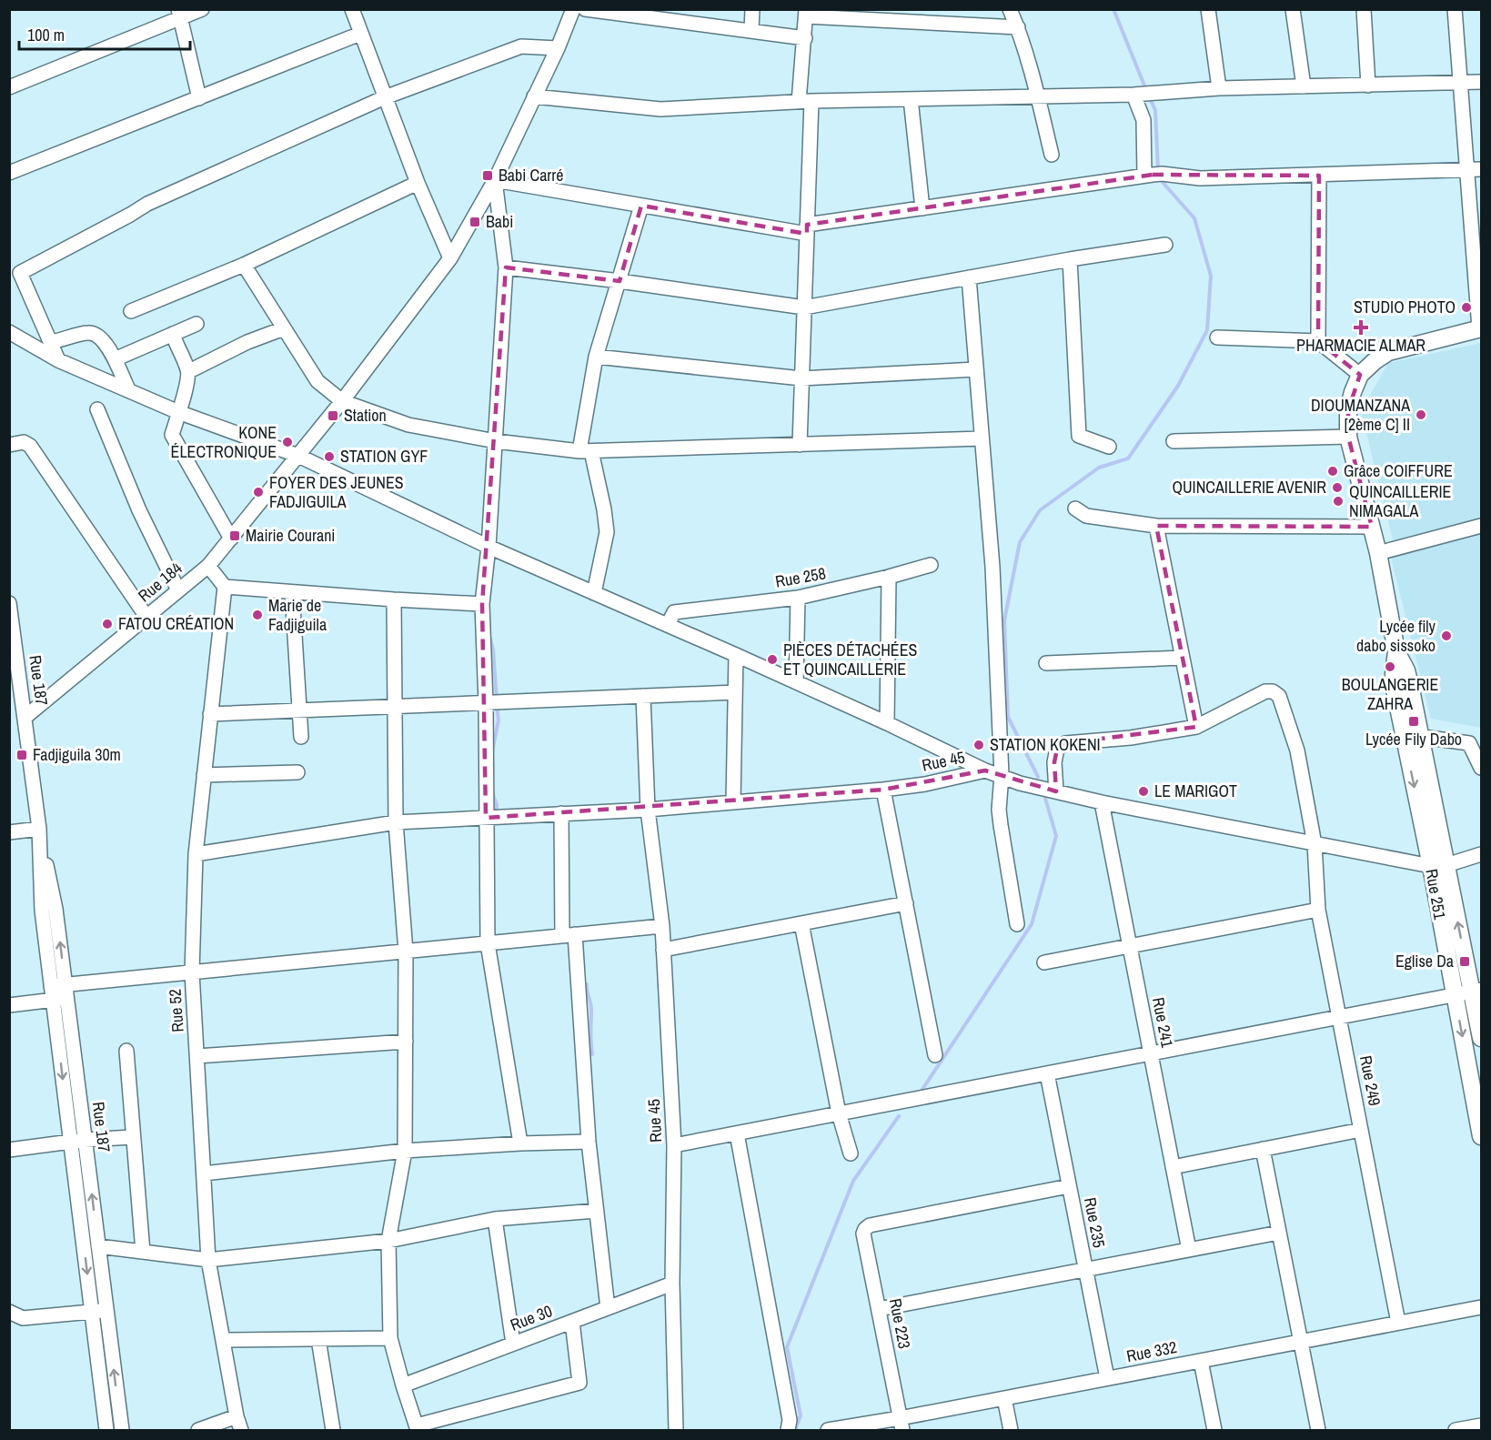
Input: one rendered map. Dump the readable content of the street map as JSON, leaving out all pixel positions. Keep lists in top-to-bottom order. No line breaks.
{"streets":{"main road":["Rue 251"],"street":["Rue 258","Rue 184","Rue 187","Rue 45","Rue 52","Rue 241","Rue 249","Rue 235","Rue 30","Rue 223","Rue 332"]},"crossings":[["Rue 184","Rue 187"],["Rue 45","Rue 30"],["Rue 249","Rue 332"],["Rue 235","Rue 223"],["Rue 235","Rue 332"],["Rue 223","Rue 332"]],"places":{"transit":["Babi Carré","Babi","Station","Mairie Courani","Lycée Fily Dabo","Fadjiguila 30m","Eglise Da"],"other":["STUDIO PHOTO","DIOUMANZANA [2ème C] II","KONE ÉLECTRONIQUE","STATION GYF","Grâce COIFFURE","QUINCAILLERIE AVENIR","FOYER DES JEUNES FADJIGUILA","QUINCAILLERIE NIMAGALA","Marie de Fadjiguila","FATOU CRÉATION","Lycée fily dabo sissoko","PIÈCES DÉTACHÉES ET QUINCAILLERIE","BOULANGERIE ZAHRA","STATION KOKENI","LE MARIGOT"],"health":["PHARMACIE ALMAR"]},"scale_bar":"100 m"}
